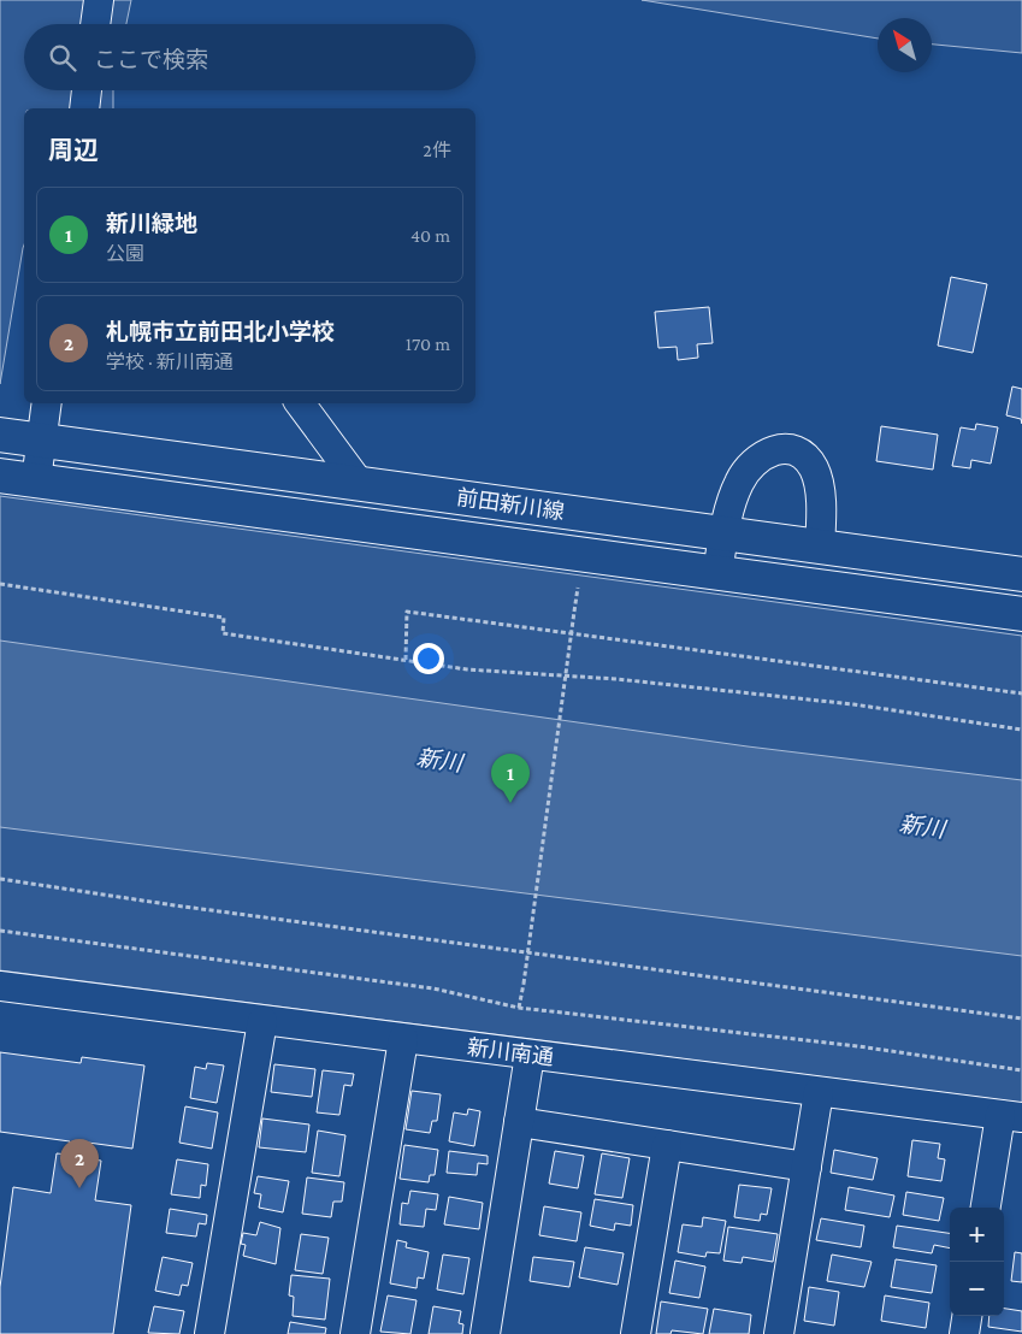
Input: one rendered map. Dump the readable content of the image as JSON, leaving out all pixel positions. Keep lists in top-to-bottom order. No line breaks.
{"streets":{"main road":["前田新川線"],"street":["新川南通"]},"water":["新川"],"north":"top left","page":{"search":"ここで検索","heading":["周辺","2件"],"list":[{"mark":"1","name":"新川緑地","note":"公園","value":"40 m"},{"mark":"2","name":"札幌市立前田北小学校","note":"学校 · 新川南通","value":"170 m"}],"pins":["1","2"],"map_buttons":["+","−"]}}
